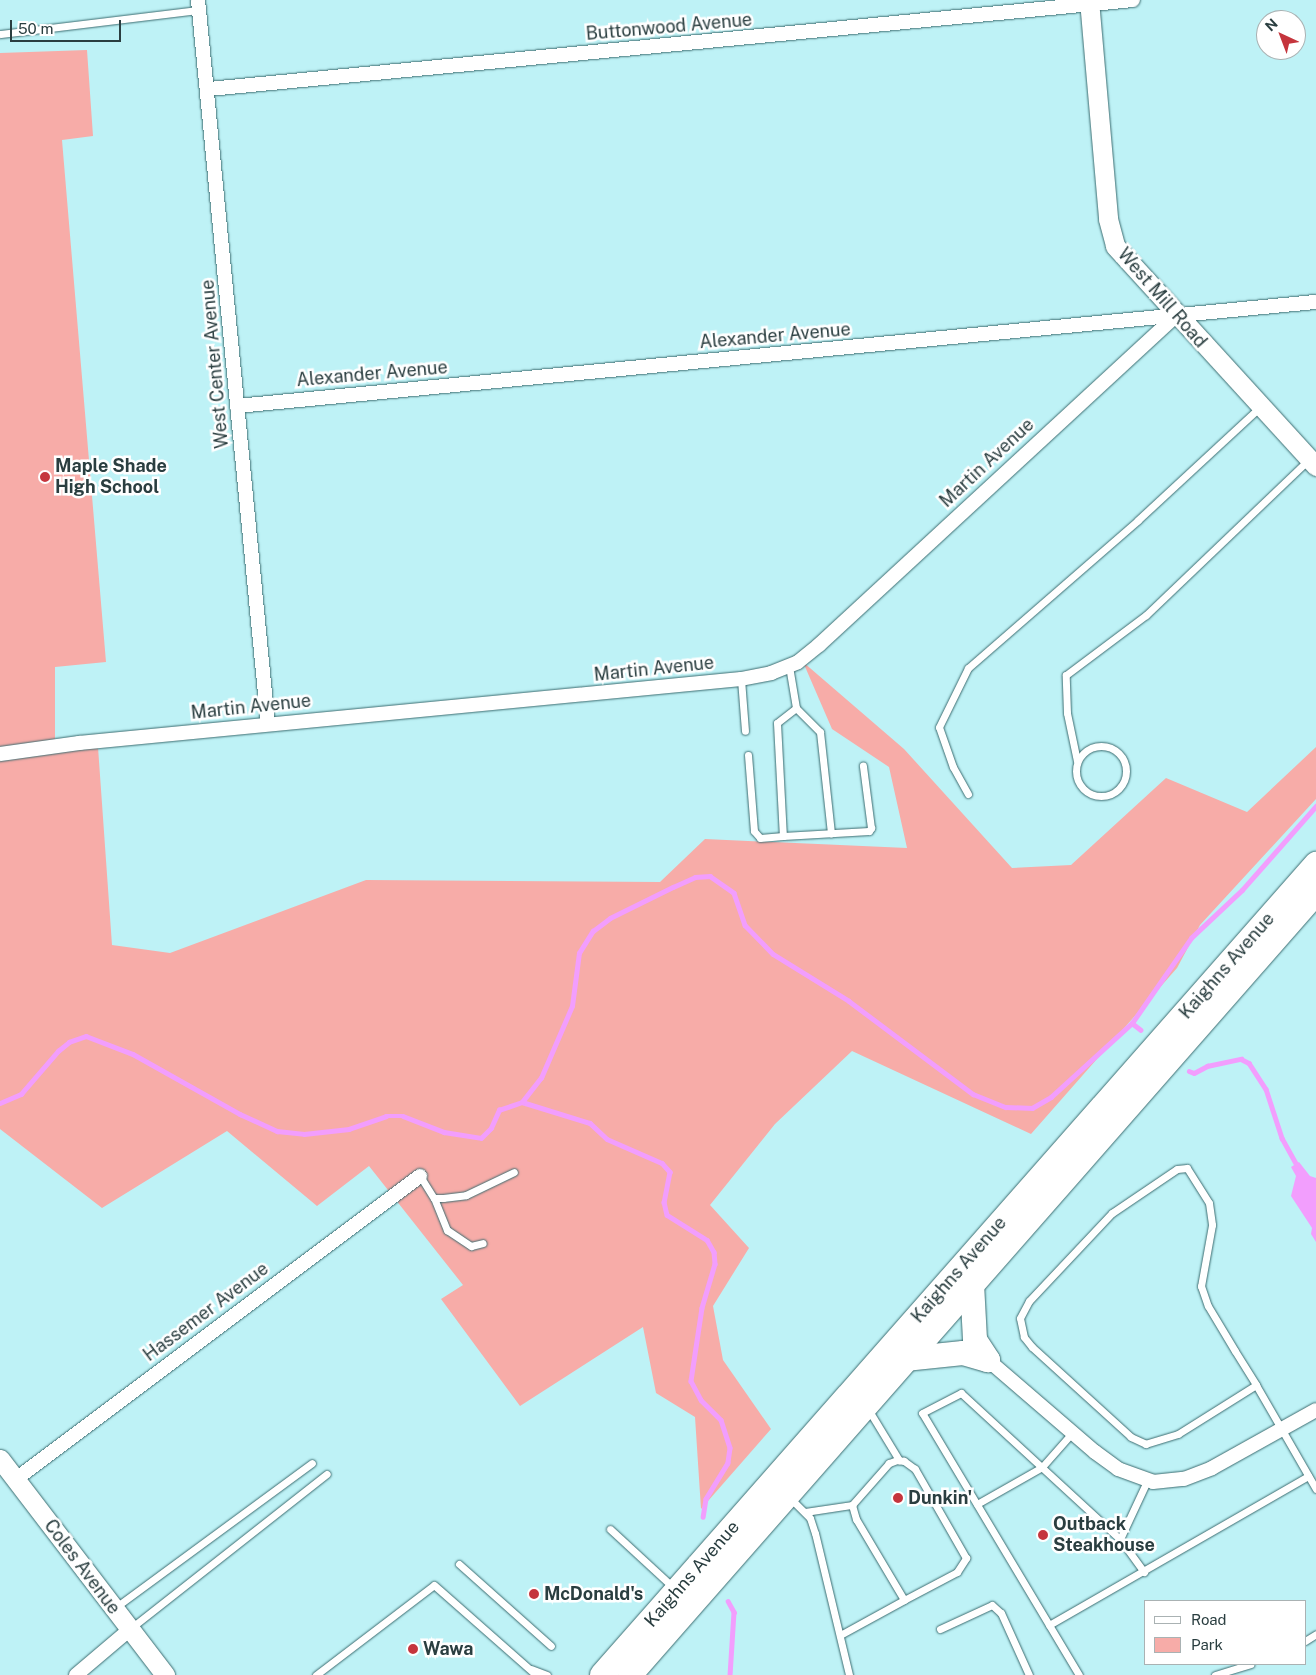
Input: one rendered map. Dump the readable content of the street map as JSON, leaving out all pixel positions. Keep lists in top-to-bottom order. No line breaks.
{"streets":{"highway":["Kaighns Avenue"],"street":["Buttonwood Avenue","West Mill Road","Alexander Avenue","West Center Avenue","Martin Avenue","Hassemer Avenue","Coles Avenue"]},"crossings":[["Buttonwood Avenue","West Mill Road"],["Buttonwood Avenue","West Center Avenue"],["West Mill Road","Alexander Avenue"],["West Mill Road","Martin Avenue"],["Alexander Avenue","West Center Avenue"],["Alexander Avenue","Martin Avenue"],["West Center Avenue","Martin Avenue"],["Hassemer Avenue","Coles Avenue"]],"places":["Maple Shade High School","Dunkin'","Outback Steakhouse","McDonald's","Wawa"],"legend":["Road","Park"],"scale_bar":"50 m","north":"top left"}
